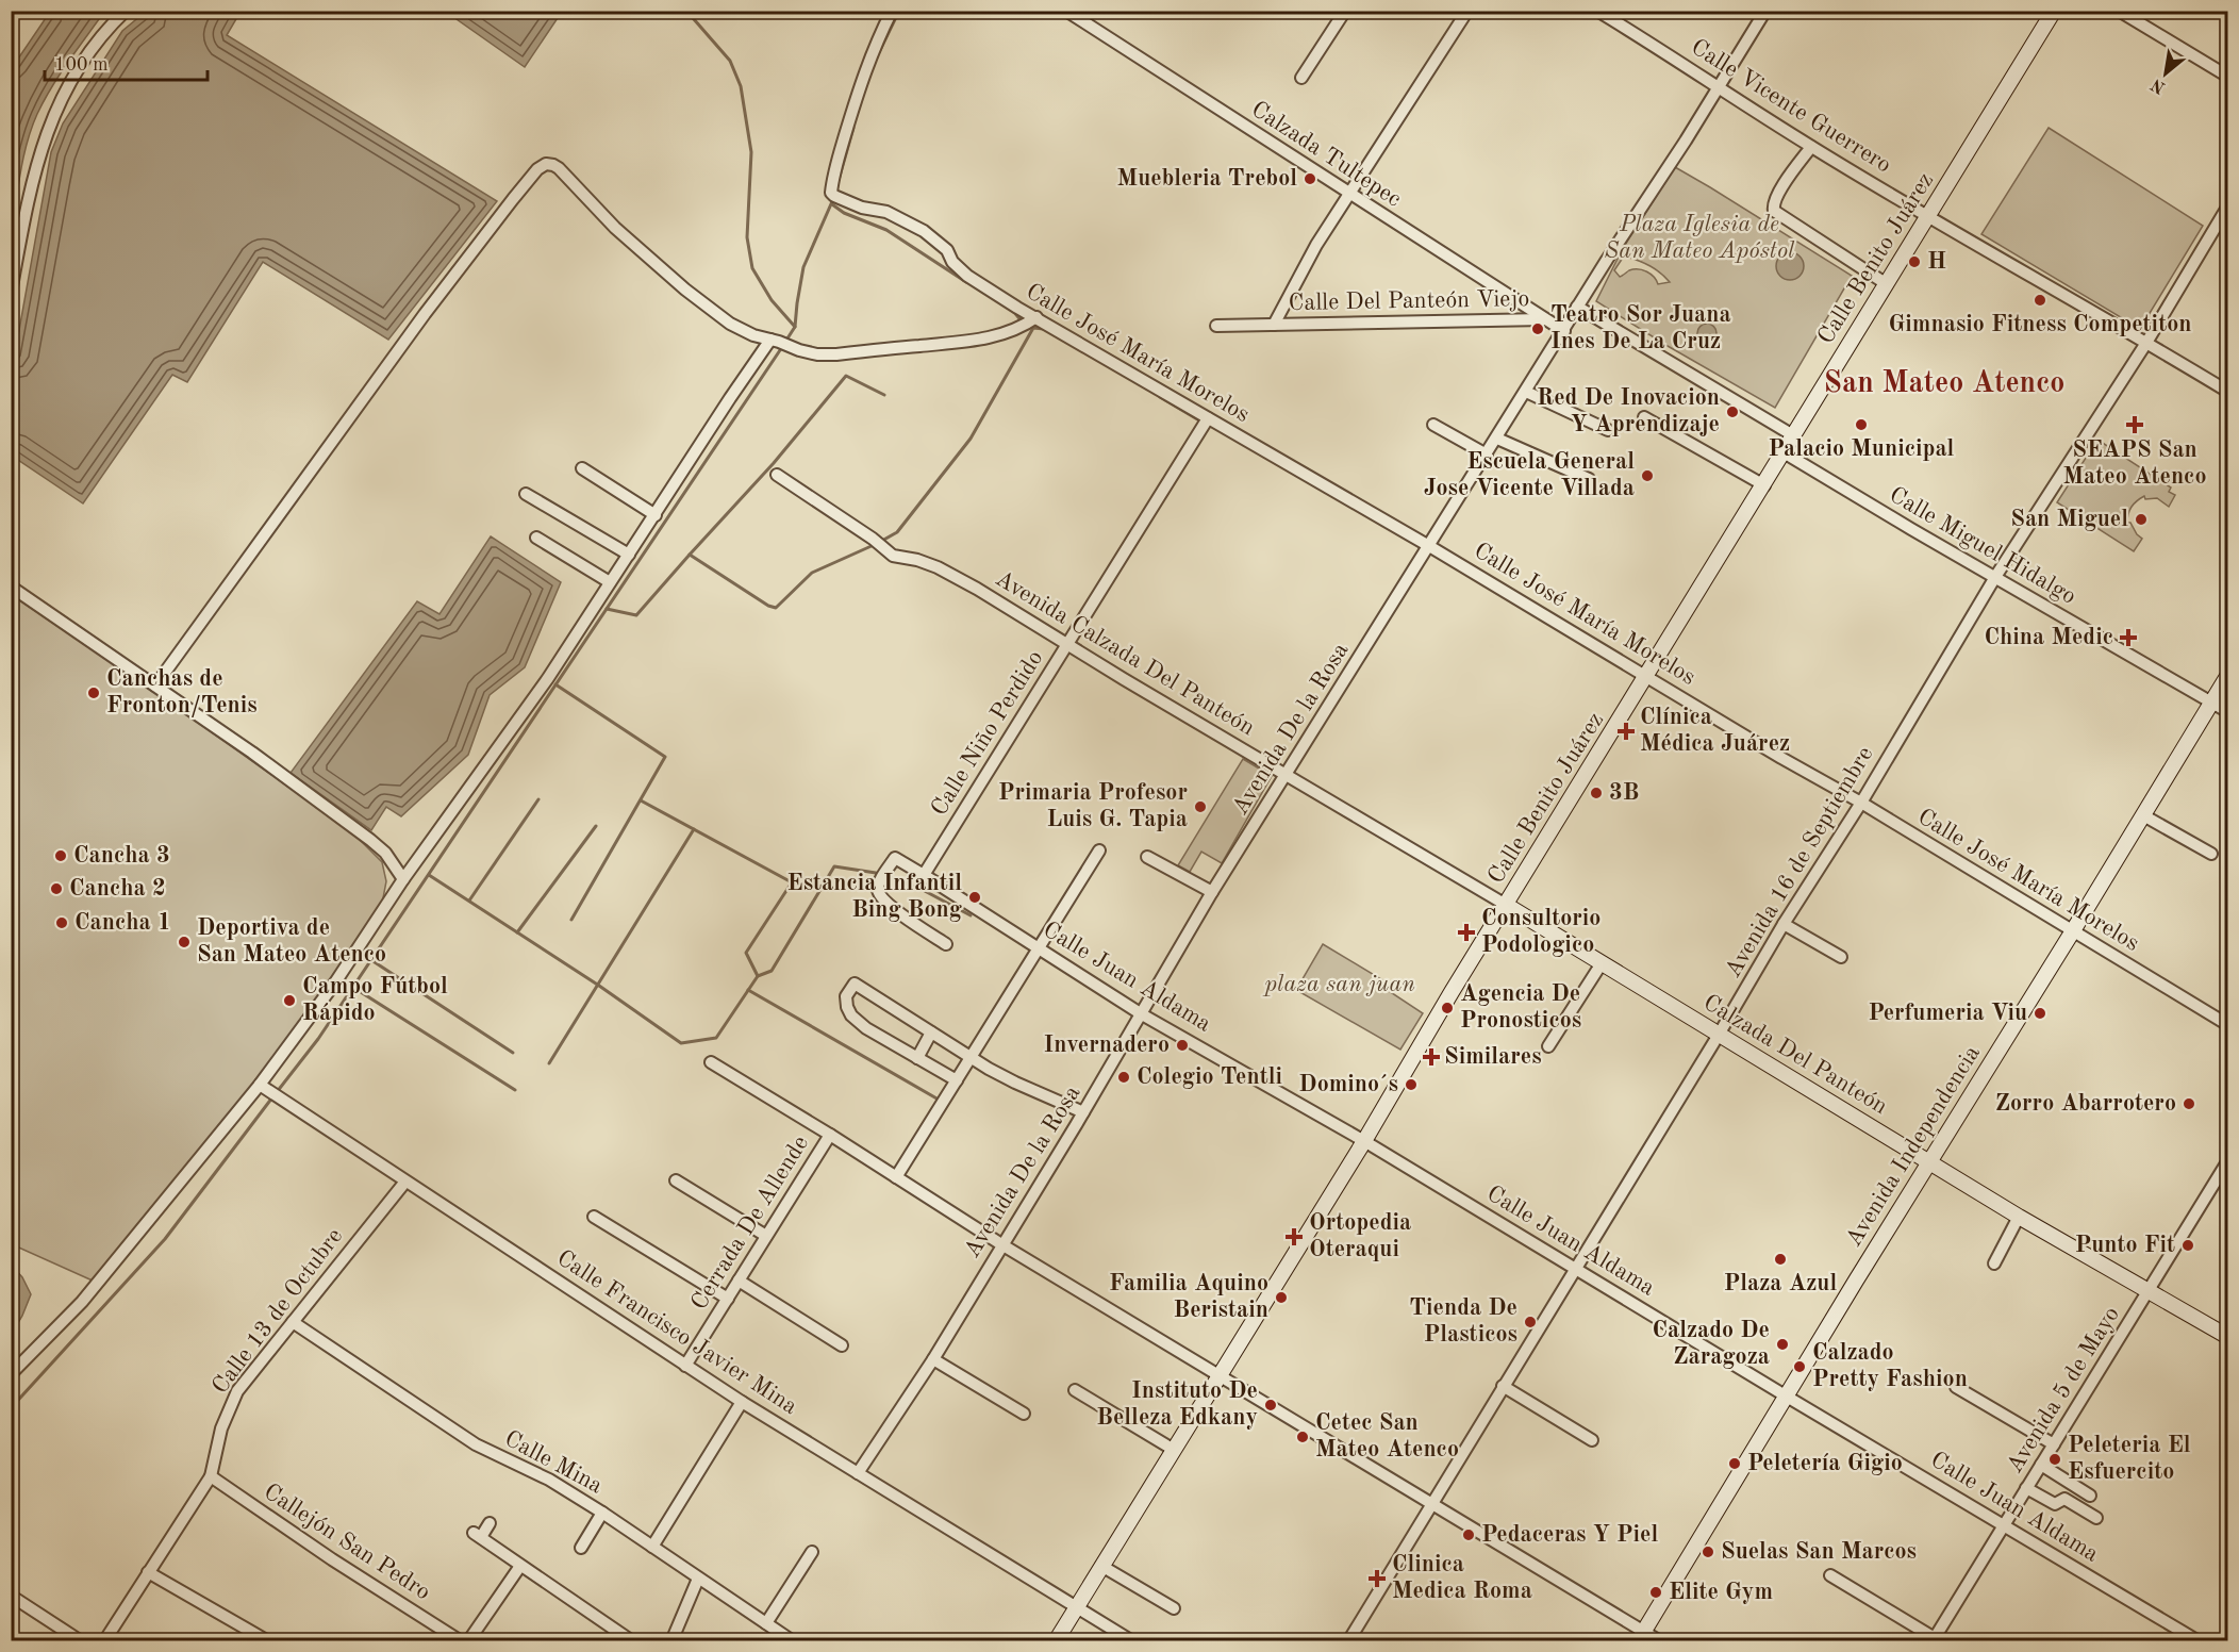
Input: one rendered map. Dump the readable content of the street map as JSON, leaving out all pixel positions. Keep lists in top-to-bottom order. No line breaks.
{"streets":{"main road":["Calle Benito Juárez","Calzada Del Panteón","Avenida Independencia"],"street":["Calle Vicente Guerrero","Calzada Tultepec","Calle Del Panteón Viejo","Calle José María Morelos","Calle Miguel Hidalgo","Avenida Calzada Del Panteón","Avenida De la Rosa","Calle Niño Perdido","Avenida 16 de Septiembre","Calle Juan Aldama","Cerrada De Allende","Calle 13 de Octubre","Calle Francisco Javier Mina","Avenida 5 de Mayo","Calle Mina","Callejón San Pedro"]},"crossings":[["Calle Vicente Guerrero","Calle Benito Juárez"],["Calle Vicente Guerrero","Avenida De la Rosa"],["Calle Vicente Guerrero","Avenida 16 de Septiembre"],["Calzada Tultepec","Calle Del Panteón Viejo"],["Calzada Tultepec","Avenida De la Rosa"],["Calle Benito Juárez","Calle José María Morelos"],["Calle Benito Juárez","Calle Miguel Hidalgo"],["Calle Benito Juárez","Avenida Calzada Del Panteón"],["Calle Benito Juárez","Calle Juan Aldama"],["Calle Benito Juárez","Calzada Del Panteón"],["Calle Benito Juárez","Calle Francisco Javier Mina"],["Calle José María Morelos","Avenida De la Rosa"],["Calle José María Morelos","Calle Niño Perdido"],["Calle José María Morelos","Avenida 16 de Septiembre"],["Calle José María Morelos","Avenida Independencia"],["Calle Miguel Hidalgo","Avenida 16 de Septiembre"],["Calle Miguel Hidalgo","Avenida Independencia"],["Avenida Calzada Del Panteón","Avenida De la Rosa"],["Avenida Calzada Del Panteón","Calle Niño Perdido"],["Avenida Calzada Del Panteón","Calzada Del Panteón"],["Avenida De la Rosa","Calle Juan Aldama"],["Avenida De la Rosa","Calle Francisco Javier Mina"],["Calle Niño Perdido","Calle Juan Aldama"],["Avenida 16 de Septiembre","Calle Juan Aldama"],["Avenida 16 de Septiembre","Calzada Del Panteón"],["Calle Juan Aldama","Avenida Independencia"],["Calle Juan Aldama","Avenida 5 de Mayo"],["Calzada Del Panteón","Avenida Independencia"],["Calzada Del Panteón","Avenida 5 de Mayo"],["Cerrada De Allende","Calle Francisco Javier Mina"],["Calle 13 de Octubre","Calle Francisco Javier Mina"],["Calle 13 de Octubre","Calle Mina"],["Calle 13 de Octubre","Callejón San Pedro"]],"districts":["San Mateo Atenco"],"parks":["Plaza Iglesia de San Mateo Apóstol","plaza san juan"],"places":{"other":["Muebleria Trebol","H","Gimnasio Fitness Competiton","Teatro Sor Juana Ines De La Cruz","Red De Inovacion Y Aprendizaje","Palacio Municipal","Escuela General Jose Vicente Villada","San Miguel","Canchas de Fronton/Tenis","3B","Primaria Profesor Luis G. Tapia","Cancha 3","Cancha 2","Estancia Infantil Bing Bong","Cancha 1","Deportiva de San Mateo Atenco","Campo Fútbol Rápido","Agencia De Pronosticos","Perfumeria Viu","Invernadero","Colegio Tentli","Domino´s","Zorro Abarrotero","Punto Fit","Plaza Azul","Familia Aquino Beristain","Tienda De Plasticos","Calzado De Zaragoza","Calzado Pretty Fashion","Instituto De Belleza Edkany","Cetec San Mateo Atenco","Peleteria El Esfuercito","Peletería Gigio","Pedaceras Y Piel","Suelas San Marcos","Elite Gym"],"health":["SEAPS San Mateo Atenco","China Medic","Clínica Médica Juárez","Consultorio Podologico","Similares","Ortopedia Oteraqui","Clinica Medica Roma"]},"scale_bar":"100 m","north":"bottom left"}
